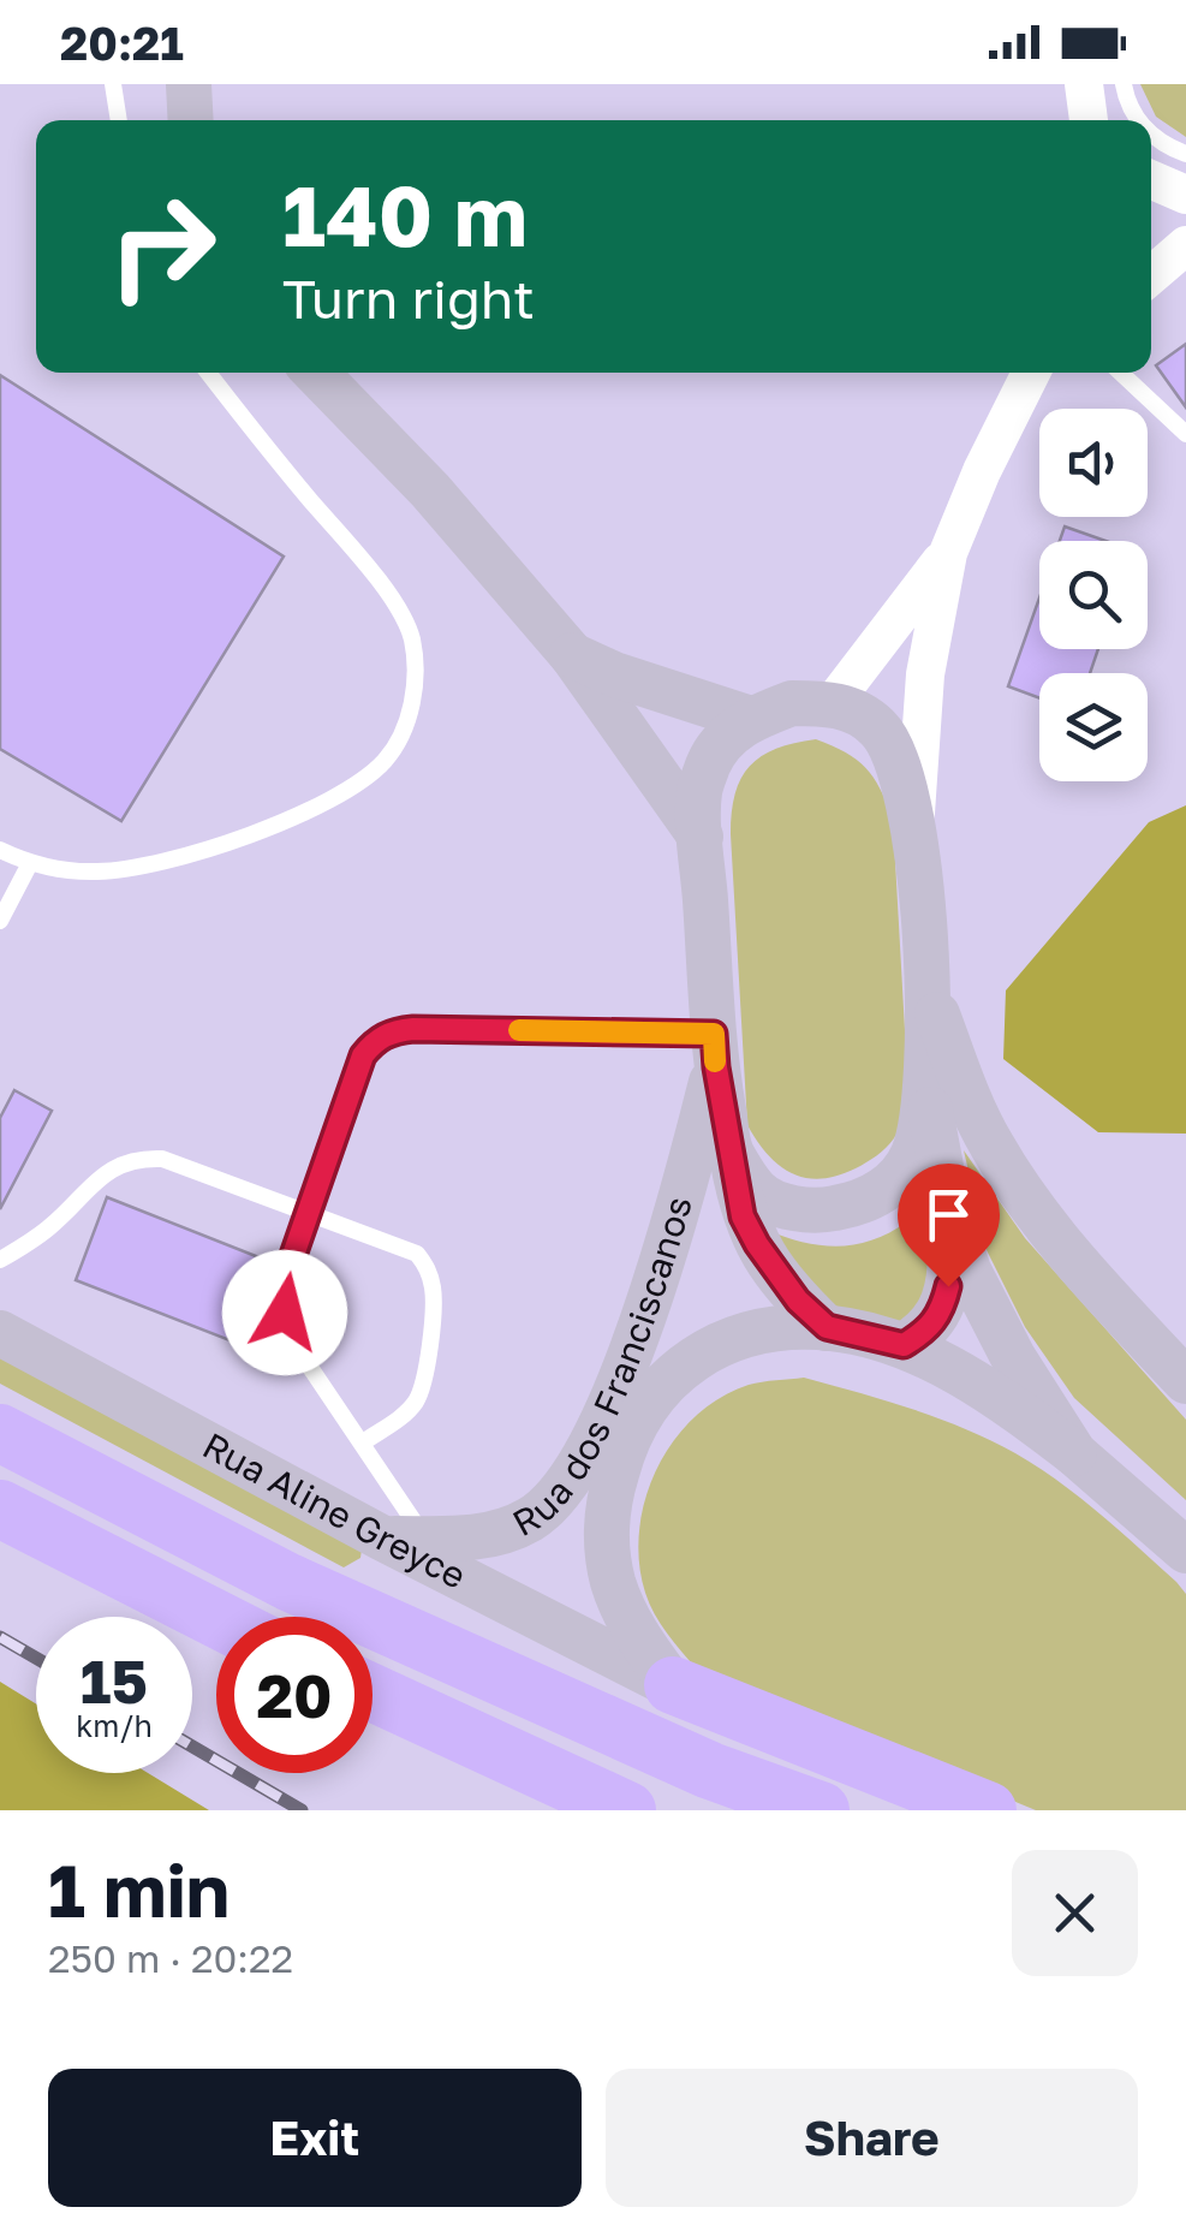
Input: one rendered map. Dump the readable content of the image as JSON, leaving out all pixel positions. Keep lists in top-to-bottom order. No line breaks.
{"streets":{"main road":["Rua dos Franciscanos","Rua Aline Greyce"]},"crossings":[["Rua dos Franciscanos","Rua Aline Greyce"]],"page":{"status":"20:21","turn":["140 m","Turn right"],"speed":"15 km/h","limit":"20","heading":["1 min","250 m · 20:22"],"buttons":["Exit","Share"]}}
